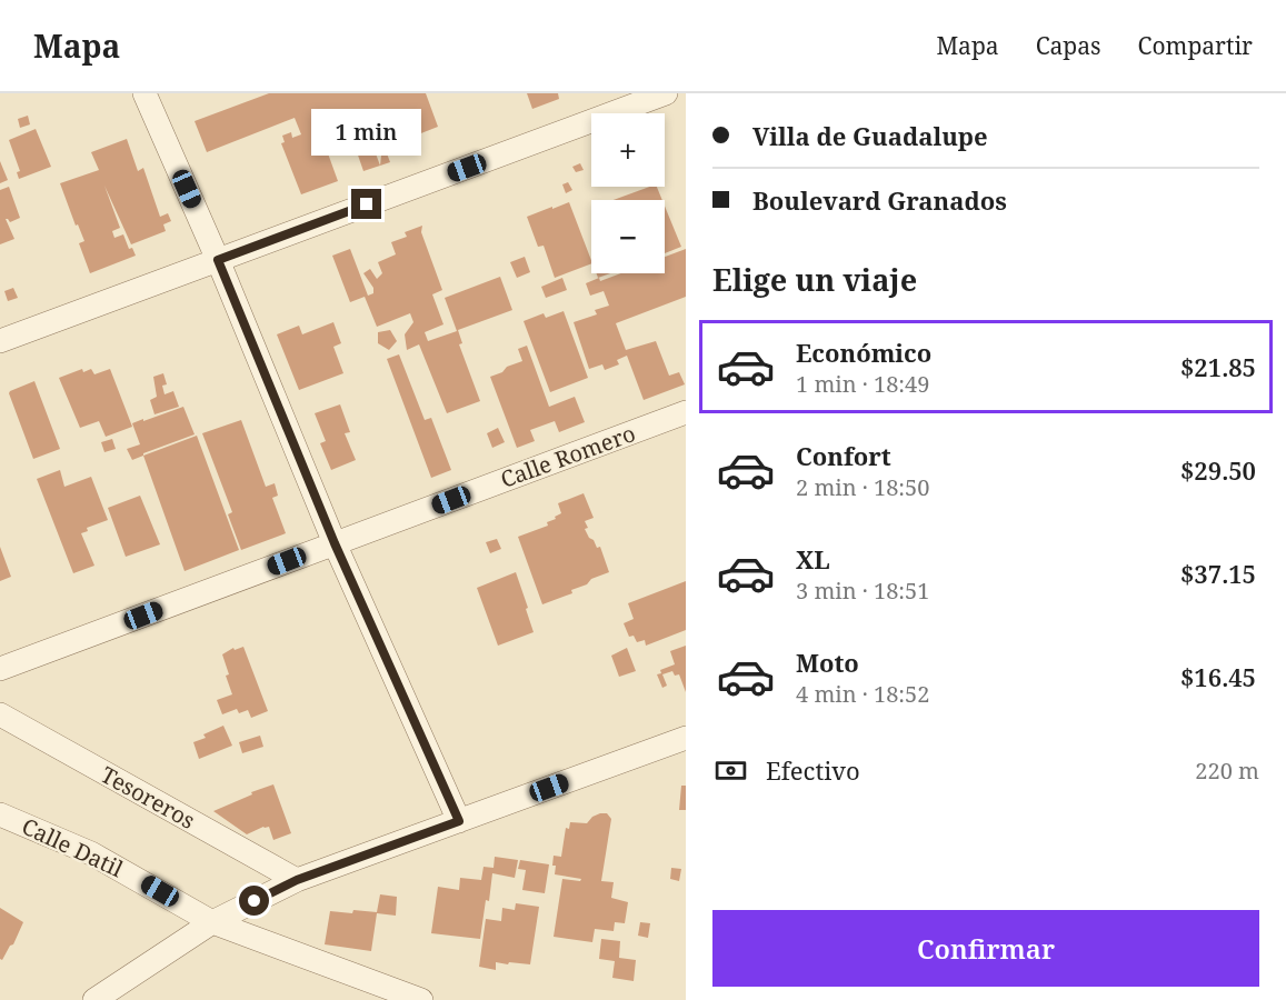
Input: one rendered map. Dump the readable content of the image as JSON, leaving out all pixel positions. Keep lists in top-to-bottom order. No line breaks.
{"streets":{"street":["Calle Romero","Tesoreros","Calle Datil"]},"page":{"header":"Mapa","nav":["Mapa","Capas","Compartir"],"banner":["Villa de Guadalupe","Boulevard Granados"],"bubble":"1 min","map_buttons":["+","−"],"heading":"Elige un viaje","list":[{"name":"Económico","note":"1 min · 18:49","value":"$21.85"},{"name":"Confort","note":"2 min · 18:50","value":"$29.50"},{"name":"XL","note":"3 min · 18:51","value":"$37.15"},{"name":"Moto","note":"4 min · 18:52","value":"$16.45"}],"pay":["Efectivo","220 m"],"buttons":"Confirmar"}}
